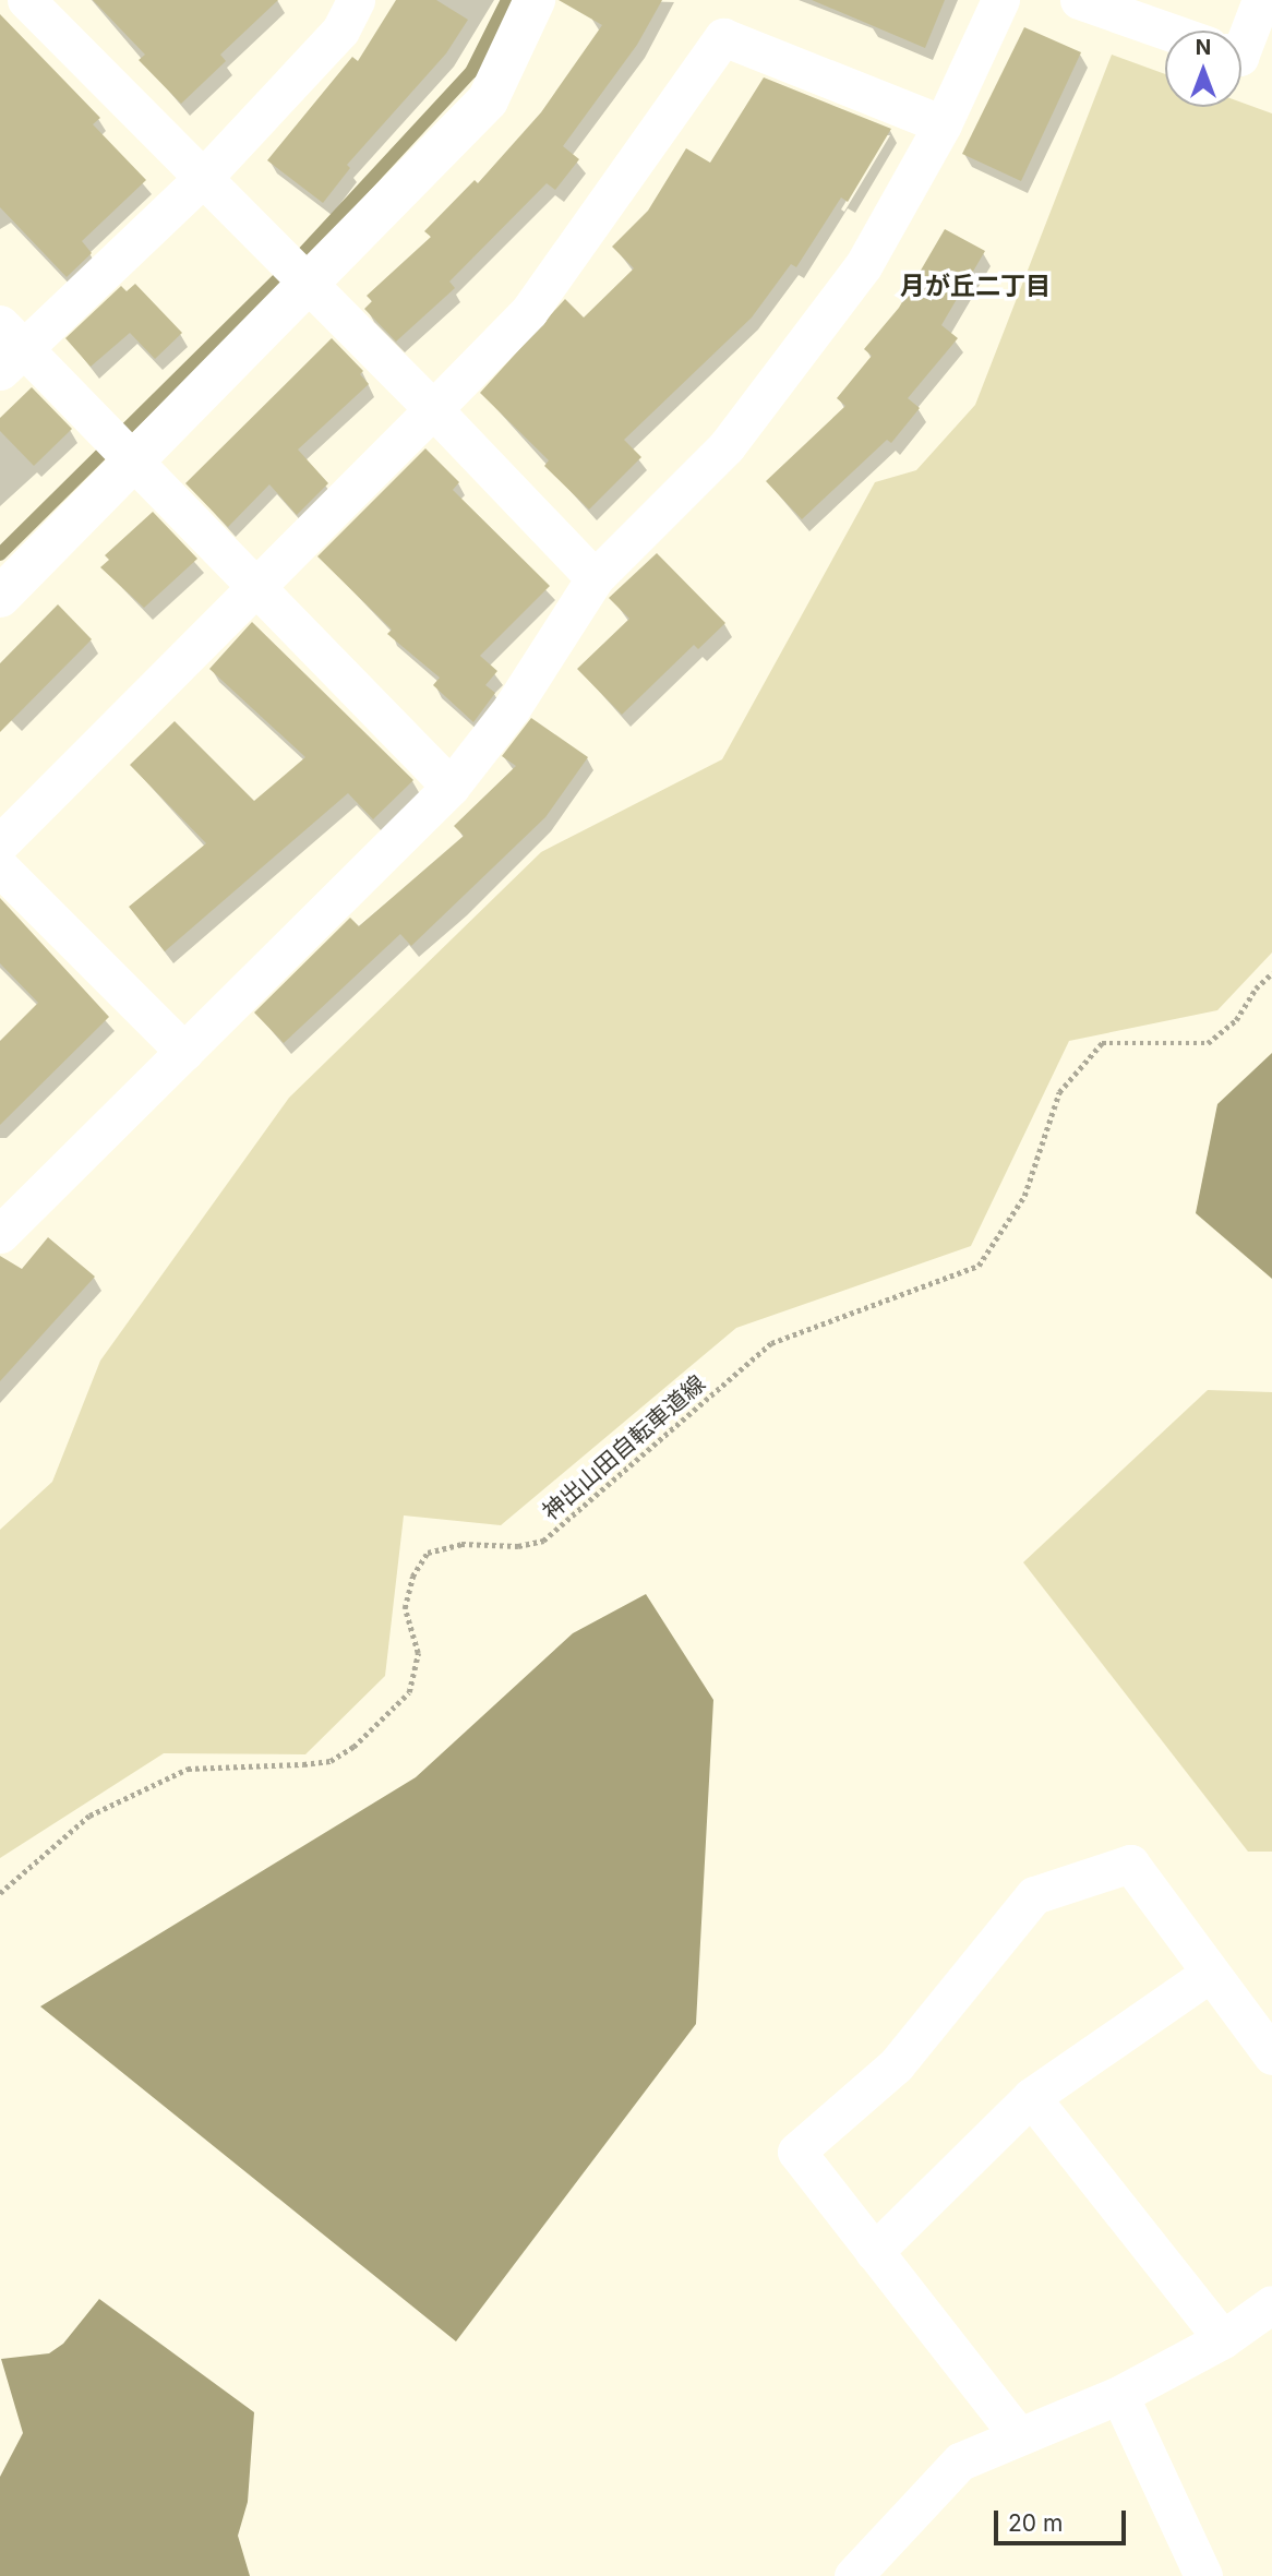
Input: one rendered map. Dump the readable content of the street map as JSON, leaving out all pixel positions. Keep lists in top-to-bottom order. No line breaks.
{"streets":{"path":["神出山田自転車道線"]},"districts":["月が丘二丁目"],"scale_bar":"20 m","north":"top"}
